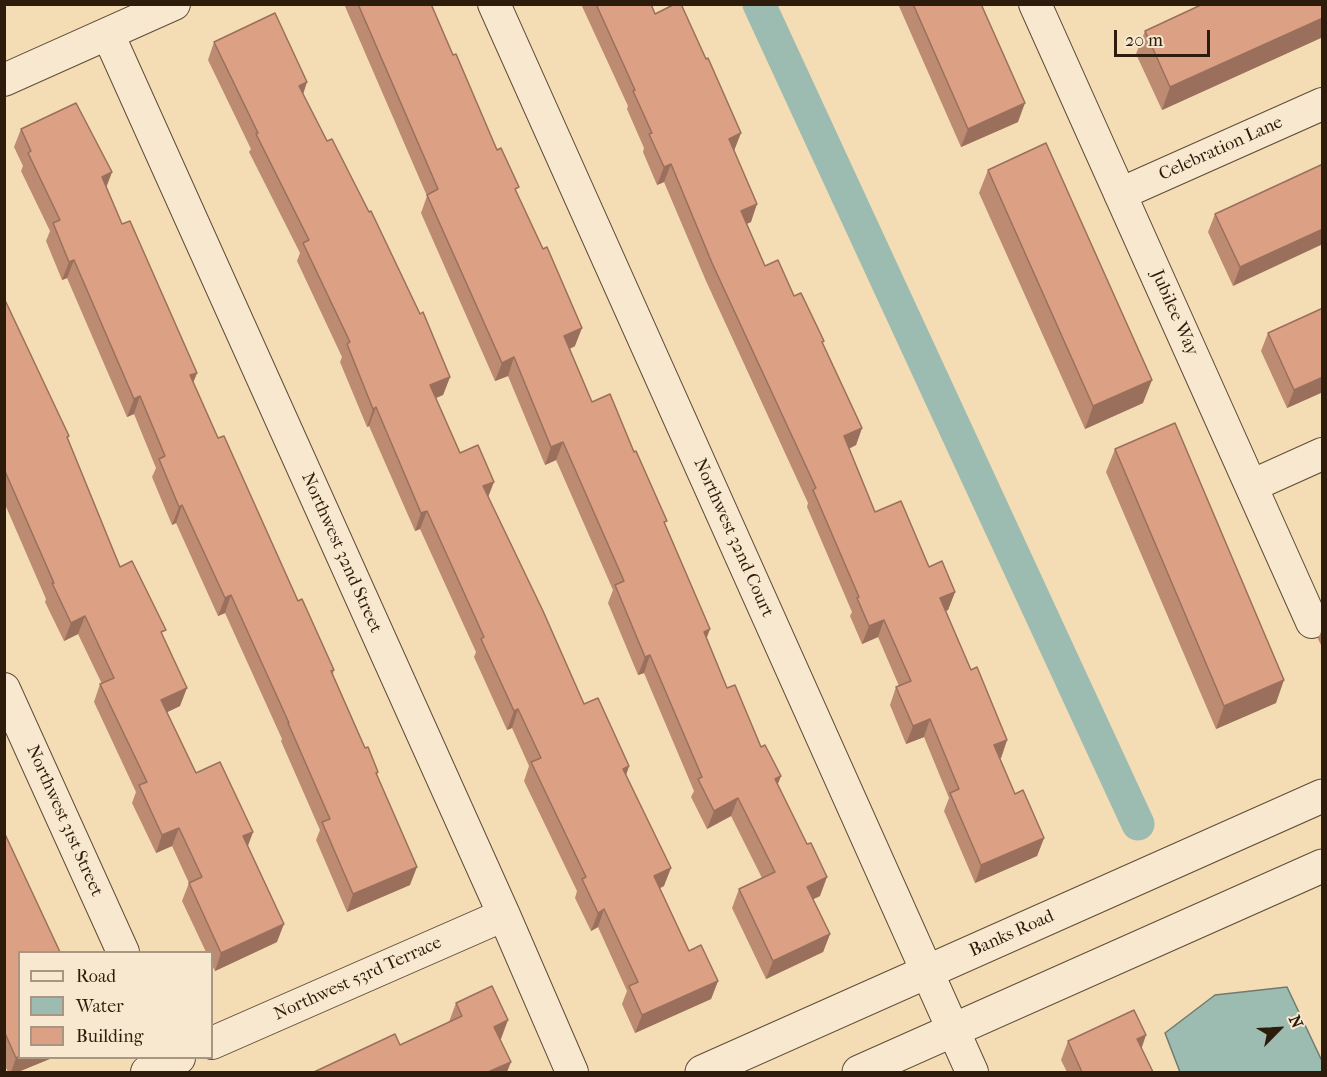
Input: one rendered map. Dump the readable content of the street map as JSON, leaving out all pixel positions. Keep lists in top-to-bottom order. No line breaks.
{"streets":{"street":["Celebration Lane","Jubilee Way","Northwest 32nd Court","Northwest 32nd Street","Northwest 31st Street","Banks Road","Northwest 53rd Terrace"]},"crossings":[["Celebration Lane","Jubilee Way"],["Northwest 32nd Court","Banks Road"],["Northwest 32nd Street","Northwest 53rd Terrace"]],"legend":["Road","Water","Building"],"scale_bar":"20 m","north":"top right"}
